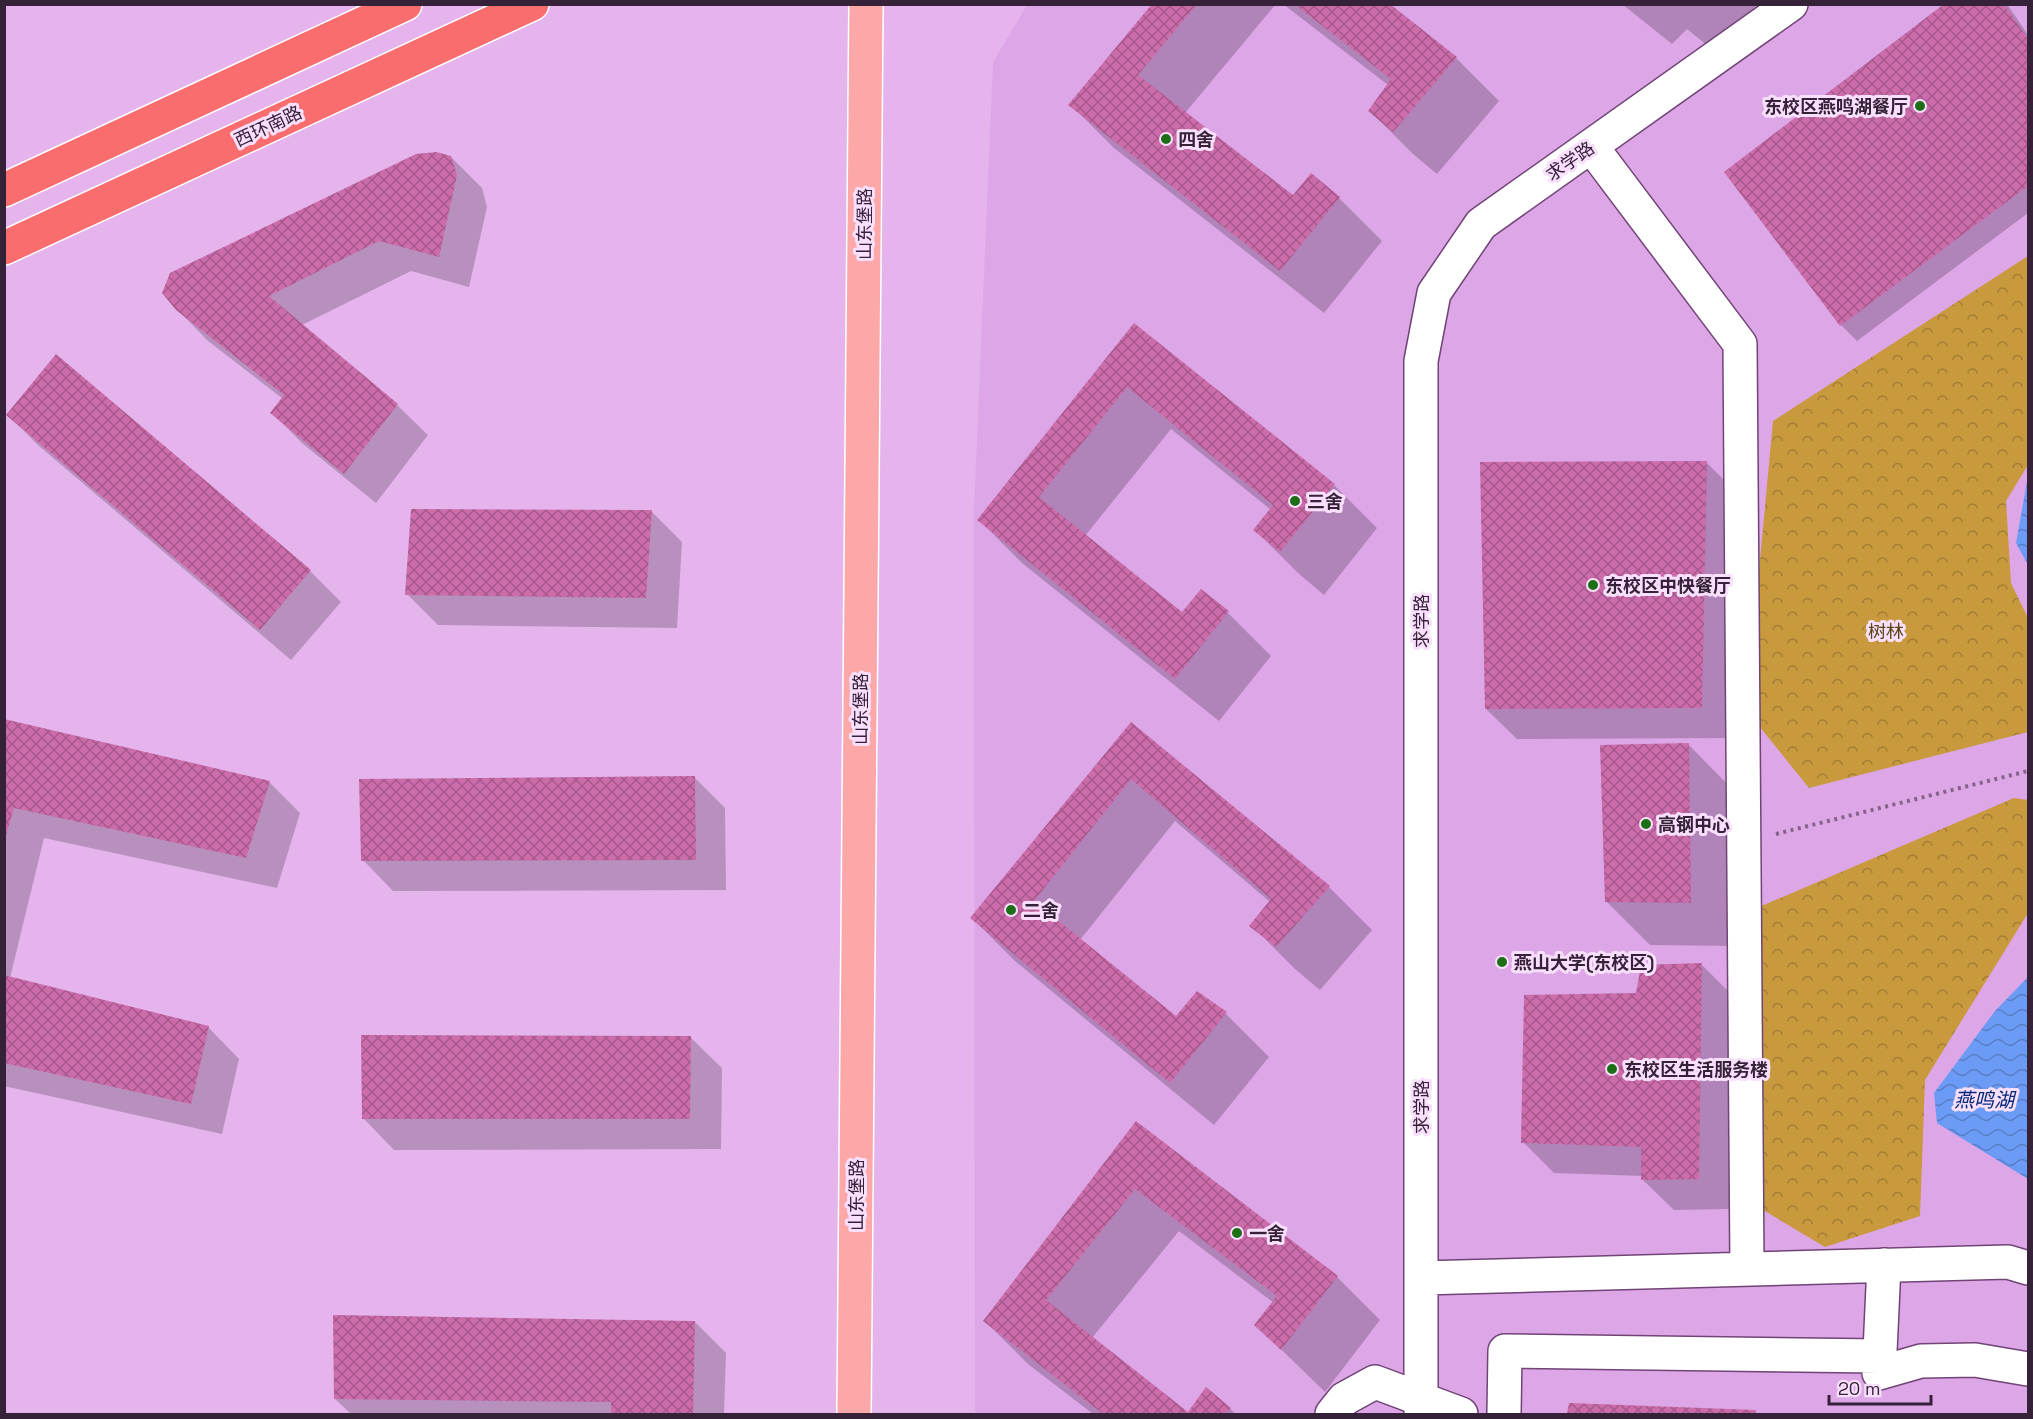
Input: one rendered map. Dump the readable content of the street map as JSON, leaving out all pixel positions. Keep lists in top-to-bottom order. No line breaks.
{"streets":{"highway":["西环南路"],"main road":["山东堡路"],"street":["求学路"]},"water":["燕鸣湖"],"parks":["树林"],"places":["东校区燕鸣湖餐厅","四舍","三舍","东校区中快餐厅","高钢中心","二舍","燕山大学(东校区)","东校区生活服务楼","一舍"],"scale_bar":"20 m"}
